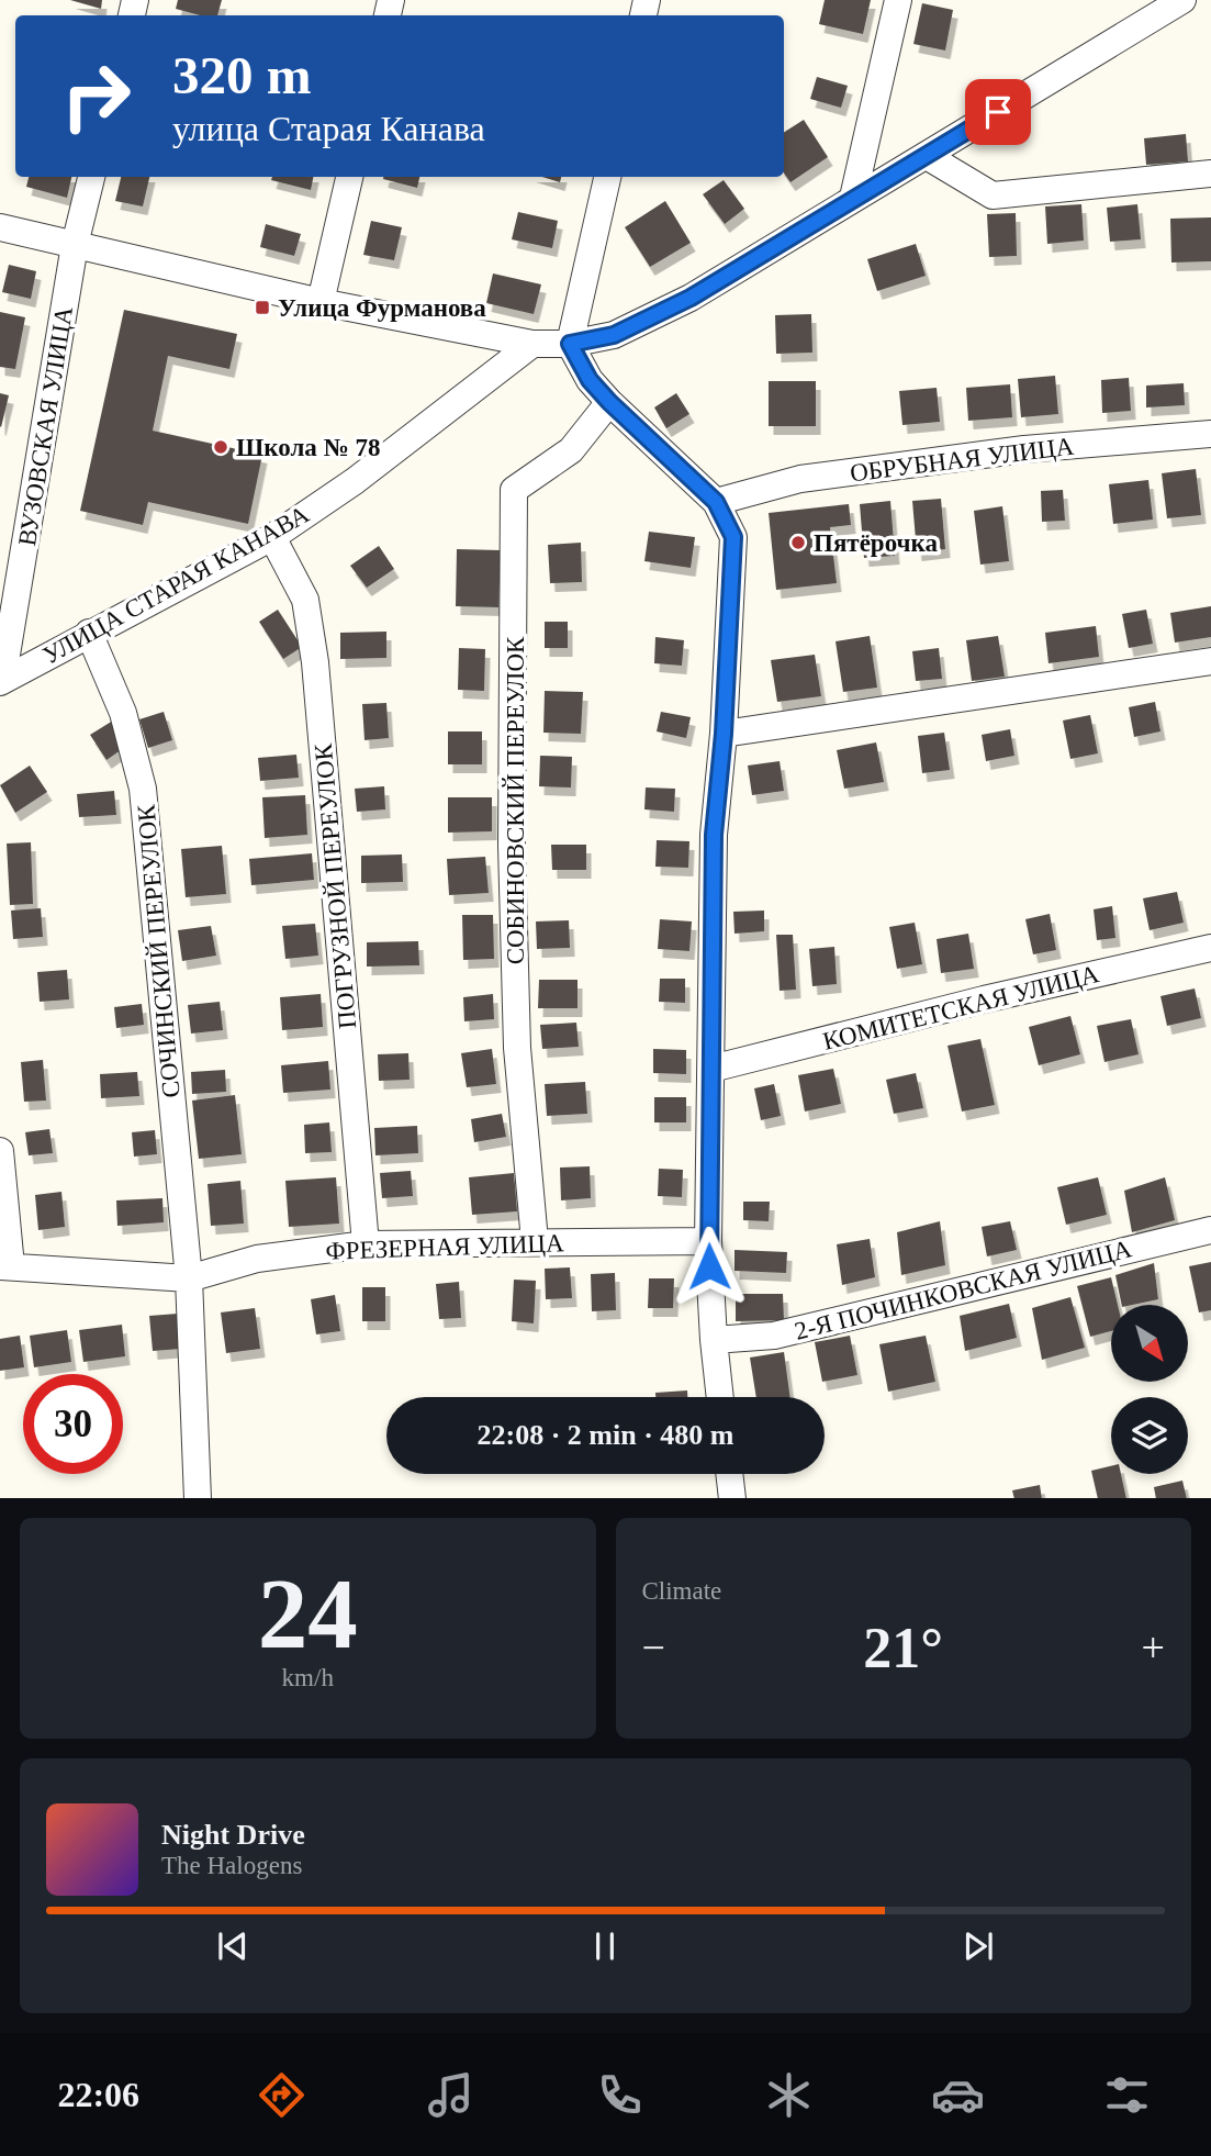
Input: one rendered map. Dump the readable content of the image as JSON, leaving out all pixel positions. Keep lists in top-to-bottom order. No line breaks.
{"streets":{"street":["ВУЗОВСКАЯ УЛИЦА","ОБРУБНАЯ УЛИЦА","УЛИЦА СТАРАЯ КАНАВА","СОБИНОВСКИЙ ПЕРЕУЛОК","ПОГРУЗНОЙ ПЕРЕУЛОК","СОЧИНСКИЙ ПЕРЕУЛОК","КОМИТЕТСКАЯ УЛИЦА","ФРЕЗЕРНАЯ УЛИЦА","2-Я ПОЧИНКОВСКАЯ УЛИЦА"]},"crossings":[["ВУЗОВСКАЯ УЛИЦА","УЛИЦА СТАРАЯ КАНАВА"],["УЛИЦА СТАРАЯ КАНАВА","ПОГРУЗНОЙ ПЕРЕУЛОК"],["УЛИЦА СТАРАЯ КАНАВА","СОЧИНСКИЙ ПЕРЕУЛОК"],["СОБИНОВСКИЙ ПЕРЕУЛОК","ФРЕЗЕРНАЯ УЛИЦА"],["ПОГРУЗНОЙ ПЕРЕУЛОК","ФРЕЗЕРНАЯ УЛИЦА"],["СОЧИНСКИЙ ПЕРЕУЛОК","ФРЕЗЕРНАЯ УЛИЦА"]],"places":{"transit":["Улица Фурманова"],"other":["Школа № 78","Пятёрочка"]},"north":"bottom right","page":{"turn":["320 m","улица Старая Канава"],"limit":"30","trip":"22:08 · 2 min · 480 m","tile":[["24","km/h"],"Climate"],"heat":["−","21°","+"],"song":["Night Drive","The Halogens"],"tabs":"22:06"}}
